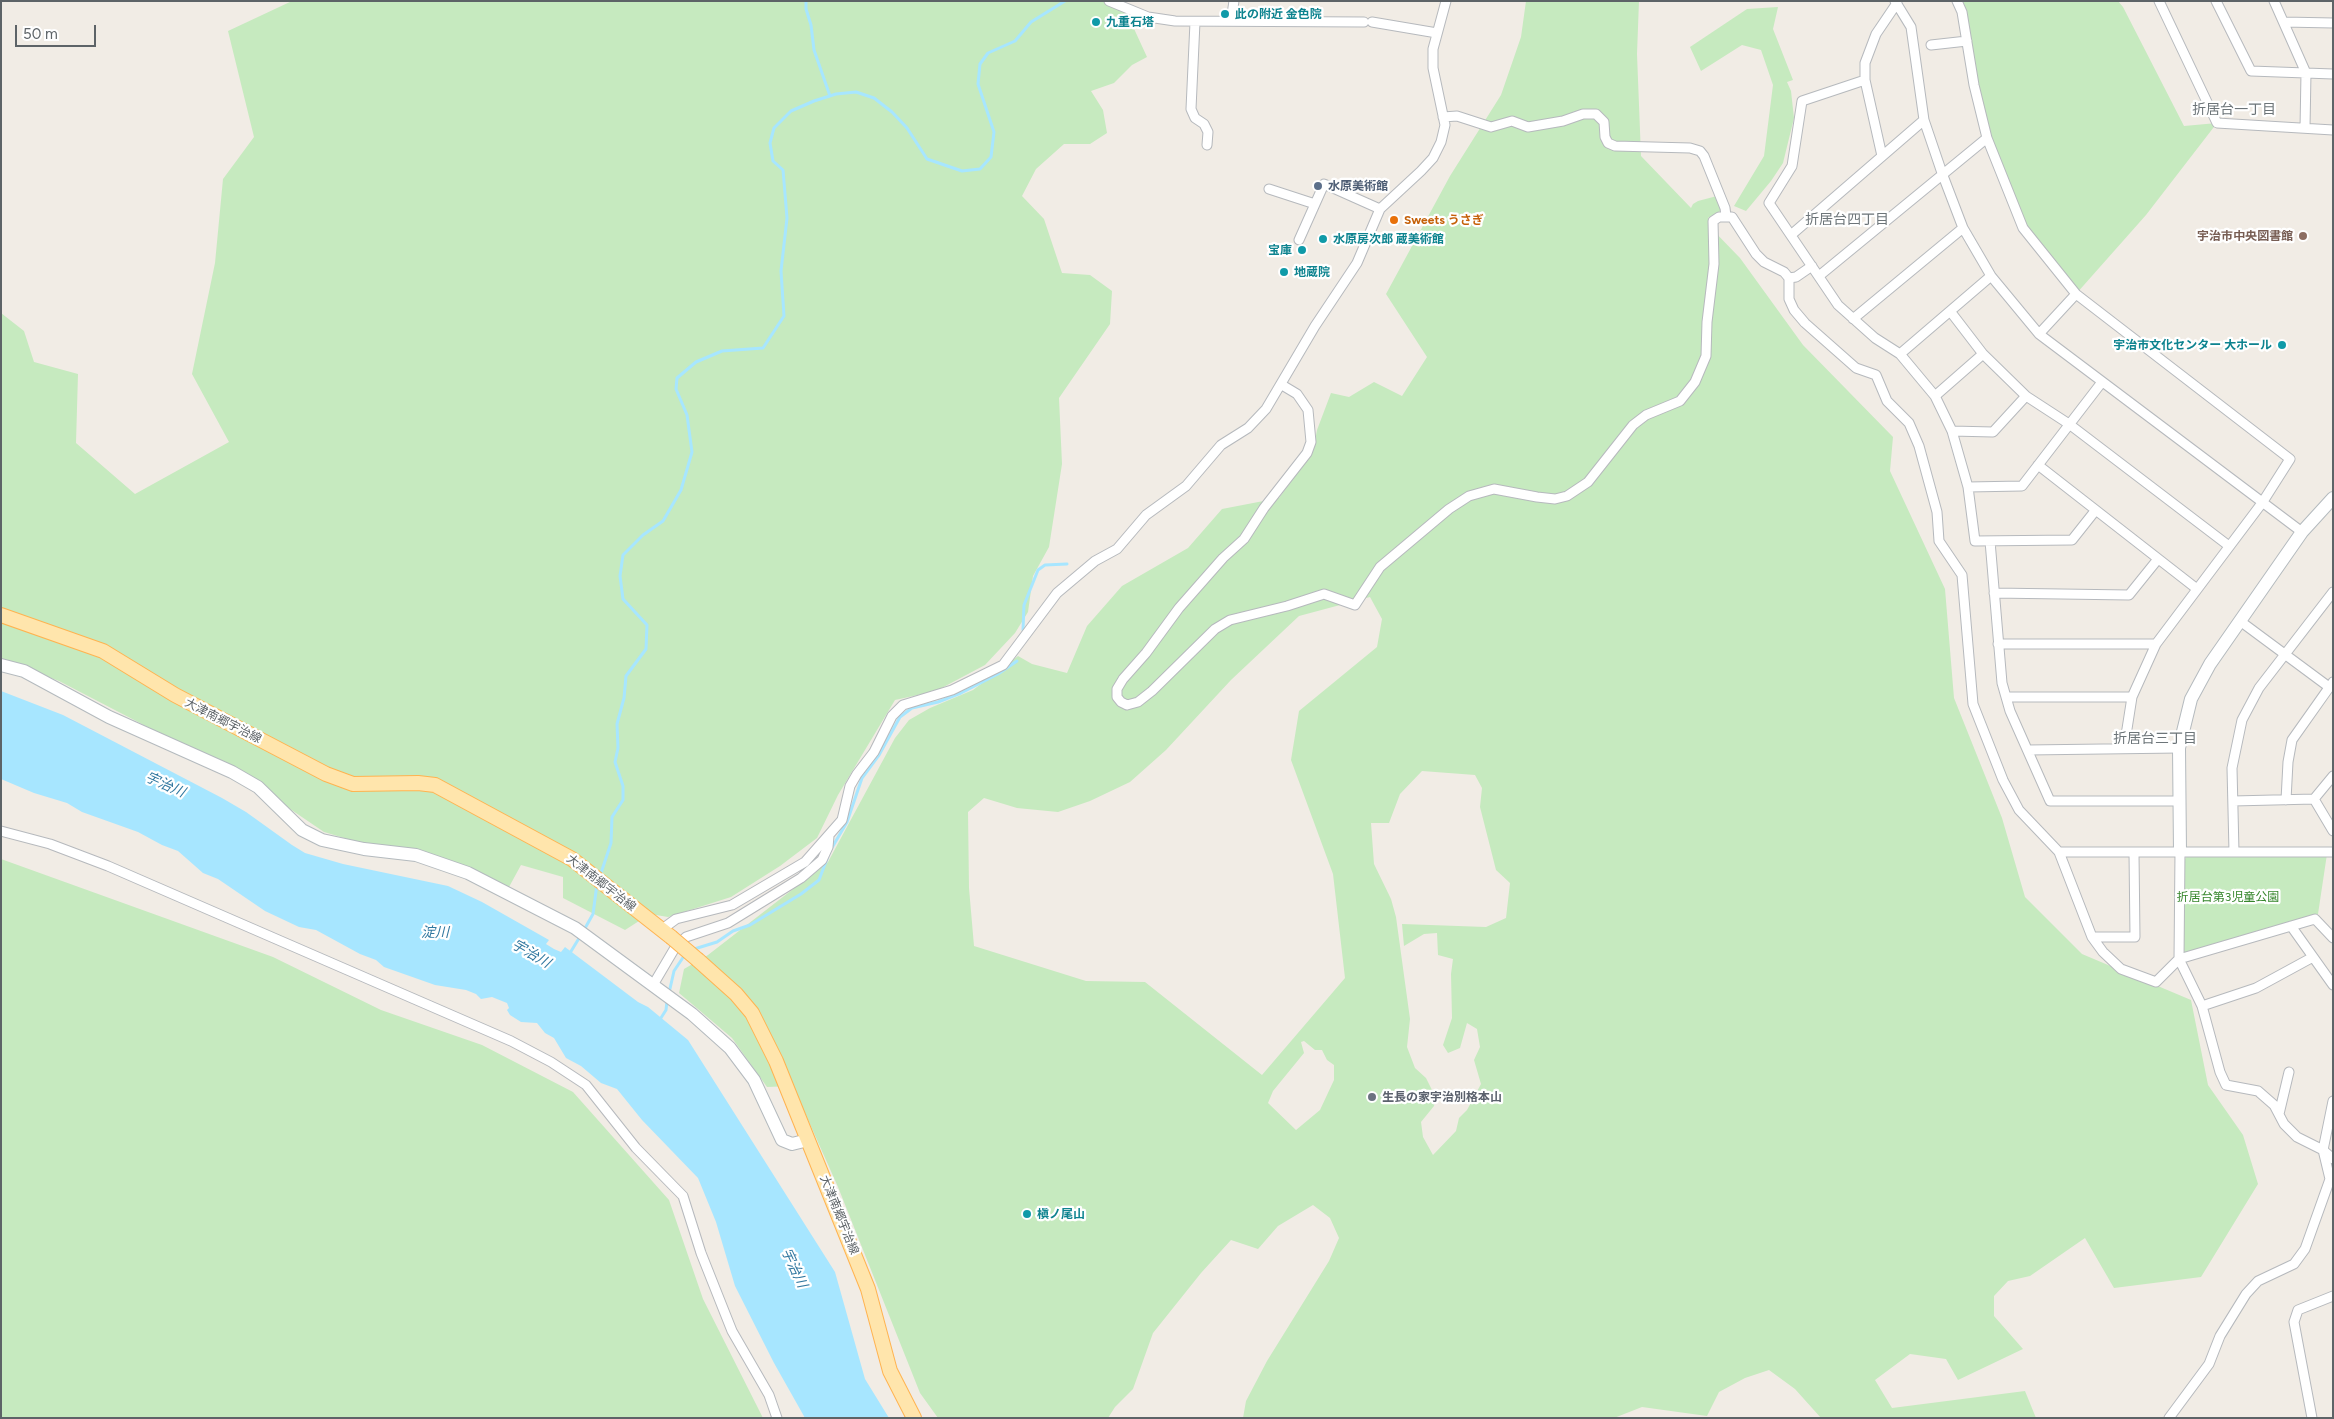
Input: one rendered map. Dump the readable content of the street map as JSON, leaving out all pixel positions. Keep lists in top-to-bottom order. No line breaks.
{"streets":{"main road":["大津南郷宇治線"]},"districts":["折居台一丁目","折居台四丁目","折居台三丁目"],"water":["宇治川","淀川"],"parks":["折居台第3児童公園"],"places":["此の附近 金色院","九重石塔","水原美術館","Sweets うさぎ","宇治市中央図書館","水原房次郎 蔵美術館","宝庫","地蔵院","宇治市文化センター 大ホール","生長の家宇治別格本山","槇ノ尾山"],"scale_bar":"50 m"}
